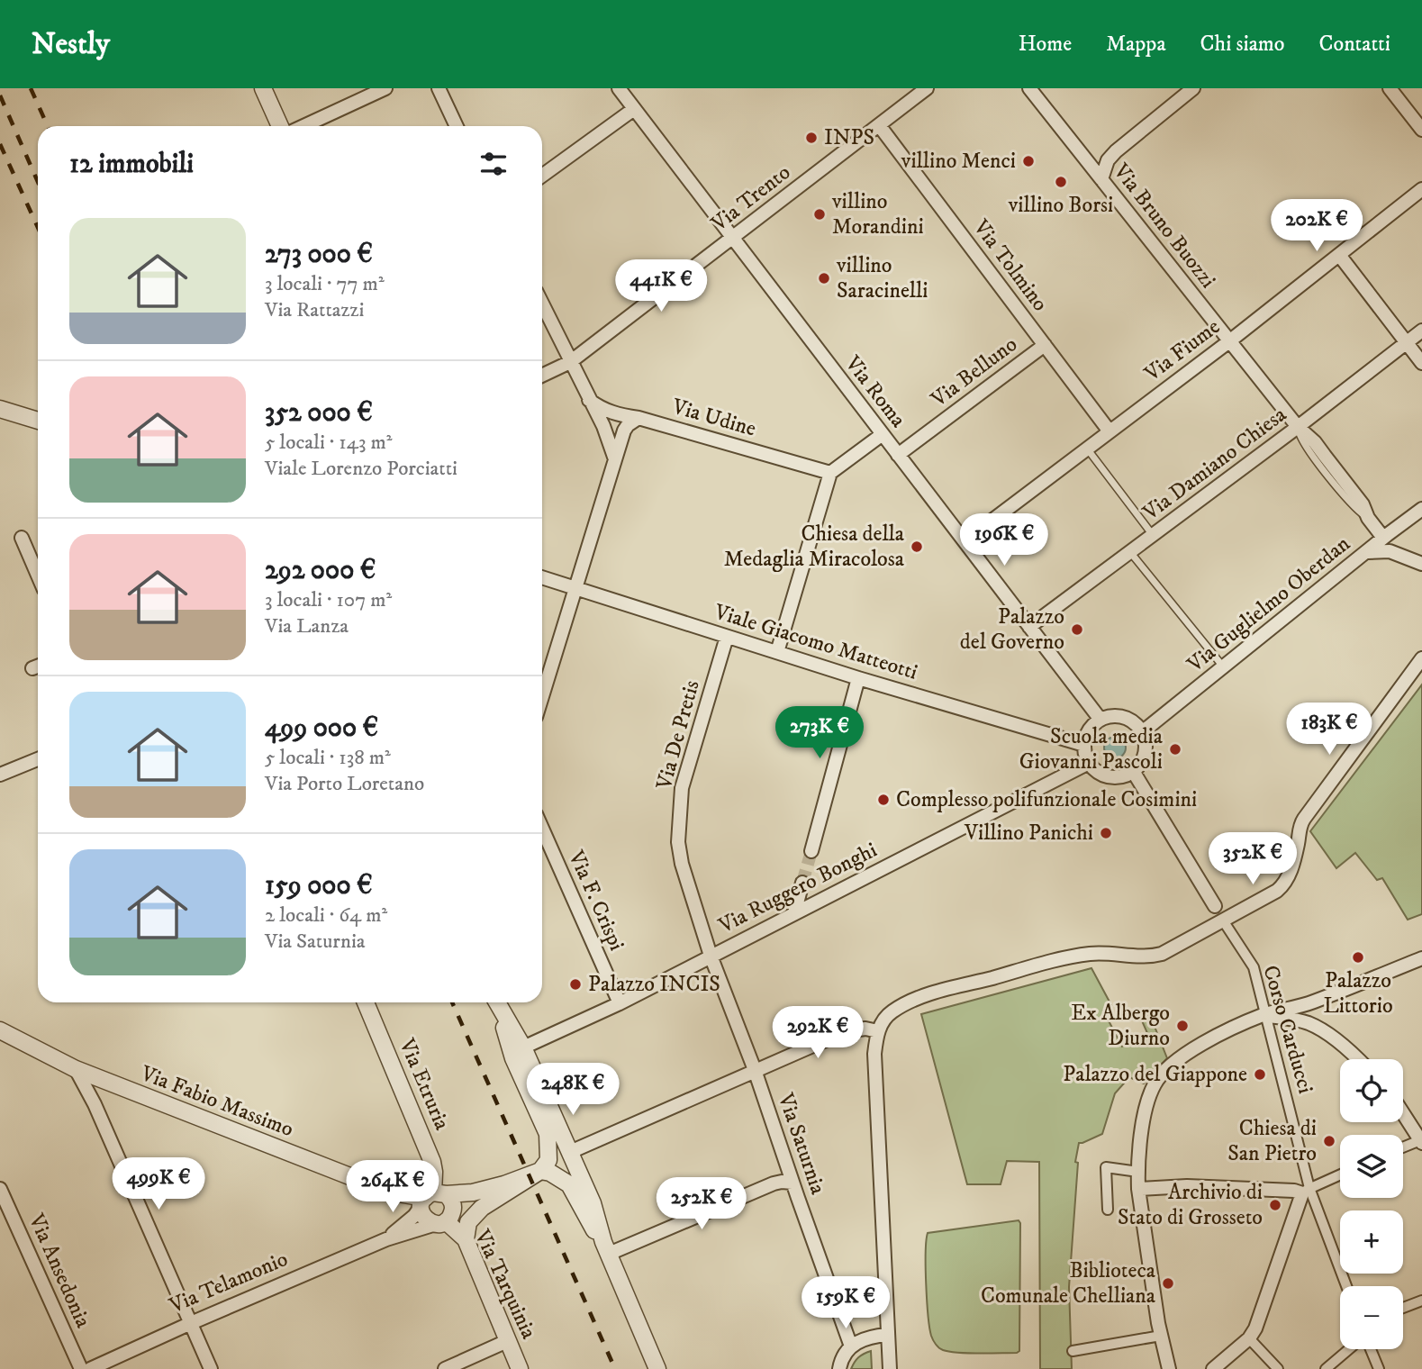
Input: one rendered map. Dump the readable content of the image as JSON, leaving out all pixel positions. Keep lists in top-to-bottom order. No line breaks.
{"streets":{"street":["Via Trento","Via Bruno Buozzi","Via Tolmino","Via Fiume","Via Belluno","Via Roma","Via Udine","Via Damiano Chiesa","Via Guglielmo Oberdan","Viale Giacomo Matteotti","Via De Pretis","Via Ruggero Bonghi","Via F. Crispi","Corso Carducci","Via Etruria","Via Fabio Massimo","Via Saturnia","Via Ansedonia","Via Telamonio","Via Tarquinia"]},"crossings":[["Via Trento","Via Tolmino"],["Via Trento","Via Roma"],["Via Bruno Buozzi","Via Fiume"],["Via Bruno Buozzi","Via Damiano Chiesa"],["Via Bruno Buozzi","Via Guglielmo Oberdan"],["Via Tolmino","Via Fiume"],["Via Tolmino","Via Belluno"],["Via Fiume","Via Roma"],["Via Belluno","Via Roma"],["Via Roma","Via Damiano Chiesa"],["Via Roma","Via Guglielmo Oberdan"],["Via Roma","Viale Giacomo Matteotti"],["Via Roma","Via Ruggero Bonghi"],["Via Guglielmo Oberdan","Viale Giacomo Matteotti"],["Via Guglielmo Oberdan","Via Ruggero Bonghi"],["Viale Giacomo Matteotti","Via De Pretis"],["Viale Giacomo Matteotti","Via Ruggero Bonghi"],["Via De Pretis","Via Ruggero Bonghi"],["Via De Pretis","Via Saturnia"],["Via Ruggero Bonghi","Via F. Crispi"],["Via Ruggero Bonghi","Via Saturnia"],["Via Etruria","Via Fabio Massimo"],["Via Etruria","Via Telamonio"],["Via Etruria","Via Tarquinia"],["Via Fabio Massimo","Via Telamonio"],["Via Fabio Massimo","Via Tarquinia"],["Via Telamonio","Via Tarquinia"]],"places":["INPS","villino Menci","villino Borsi","villino Morandini","villino Saracinelli","Chiesa della Medaglia Miracolosa","Palazzo del Governo","Scuola media Giovanni Pascoli","Complesso polifunzionale Cosimini","Villino Panichi","Palazzo Littorio","Palazzo INCIS","Ex Albergo Diurno","Palazzo del Giappone","Chiesa di San Pietro","Archivio di Stato di Grosseto","Biblioteca Comunale Chelliana"],"page":{"header":"Nestly","nav":["Home","Mappa","Chi siamo","Contatti"],"heading":"12 immobili","price":["202K €","441K €","196K €","183K €","273K €","352K €","292K €","248K €","499K €","264K €","252K €","159K €"],"list":[{"name":"273 000 €","note":"3 locali · 77 m² · Via Rattazzi"},{"name":"352 000 €","note":"5 locali · 143 m² · Viale Lorenzo Porciatti"},{"name":"292 000 €","note":"3 locali · 107 m² · Via Lanza"},{"name":"499 000 €","note":"5 locali · 138 m² · Via Porto Loretano"},{"name":"159 000 €","note":"2 locali · 64 m² · Via Saturnia"}],"map_buttons":["+","−"]}}
